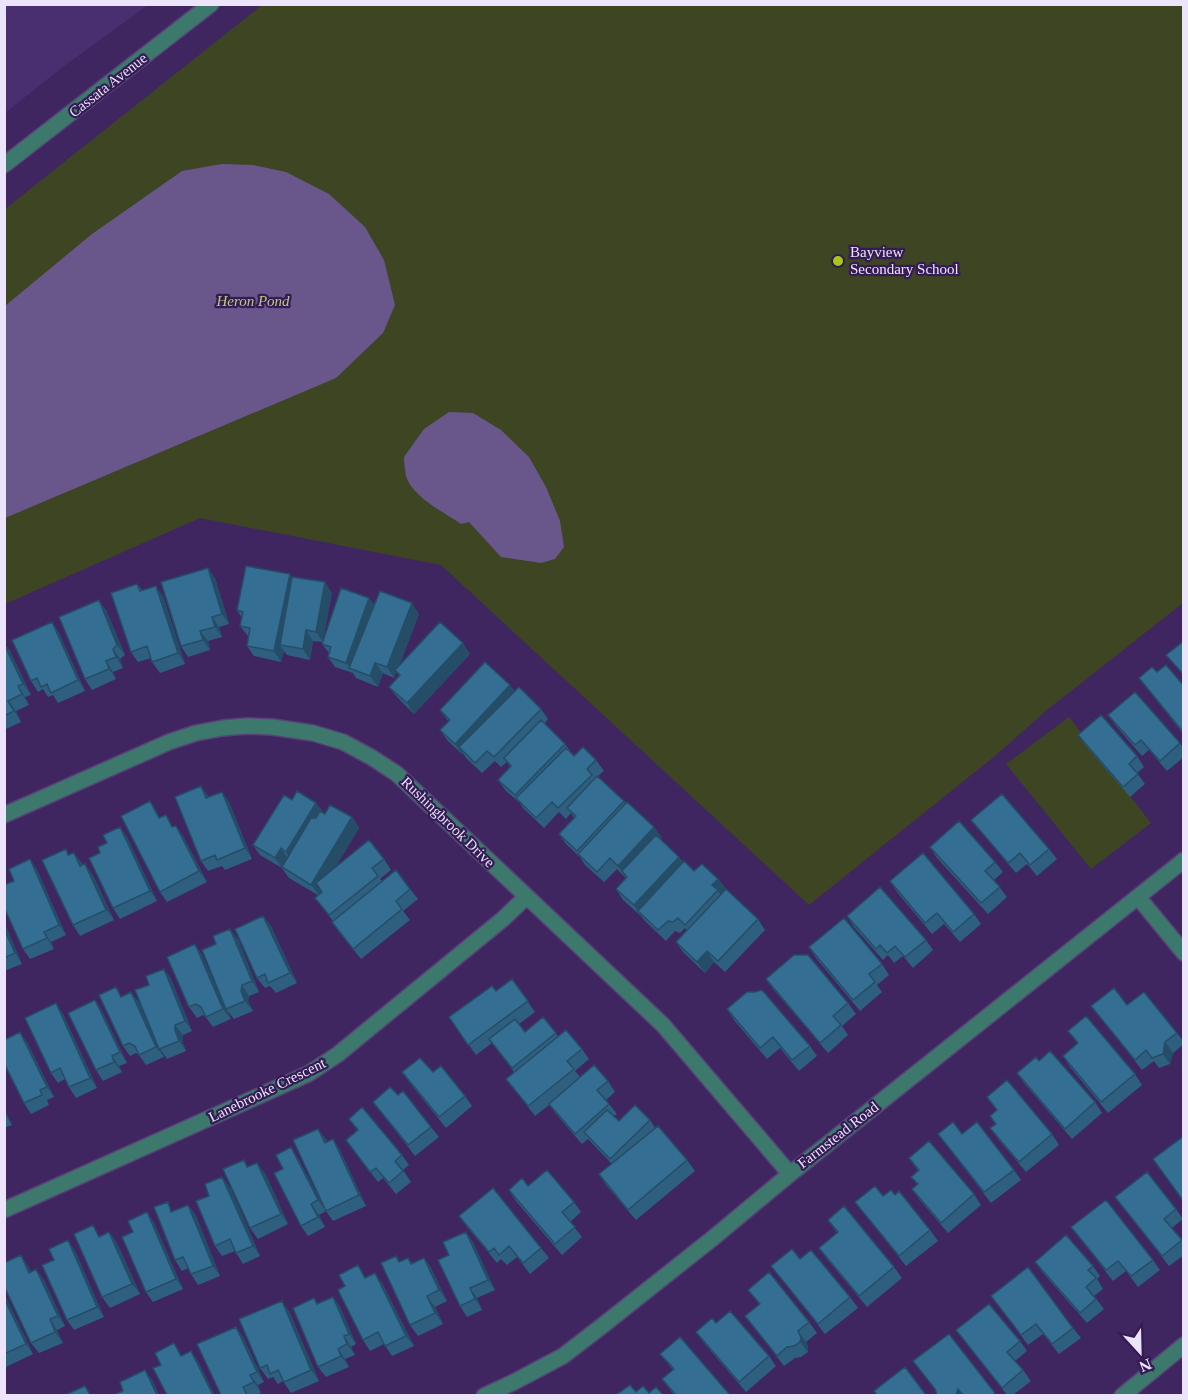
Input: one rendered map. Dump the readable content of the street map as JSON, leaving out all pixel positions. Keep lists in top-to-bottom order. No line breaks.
{"streets":{"street":["Cassata Avenue","Rushingbrook Drive","Lanebrooke Crescent","Farmstead Road"]},"crossings":[["Rushingbrook Drive","Lanebrooke Crescent"],["Rushingbrook Drive","Farmstead Road"]],"parks":["Heron Pond"],"places":["Bayview Secondary School"],"north":"bottom"}
